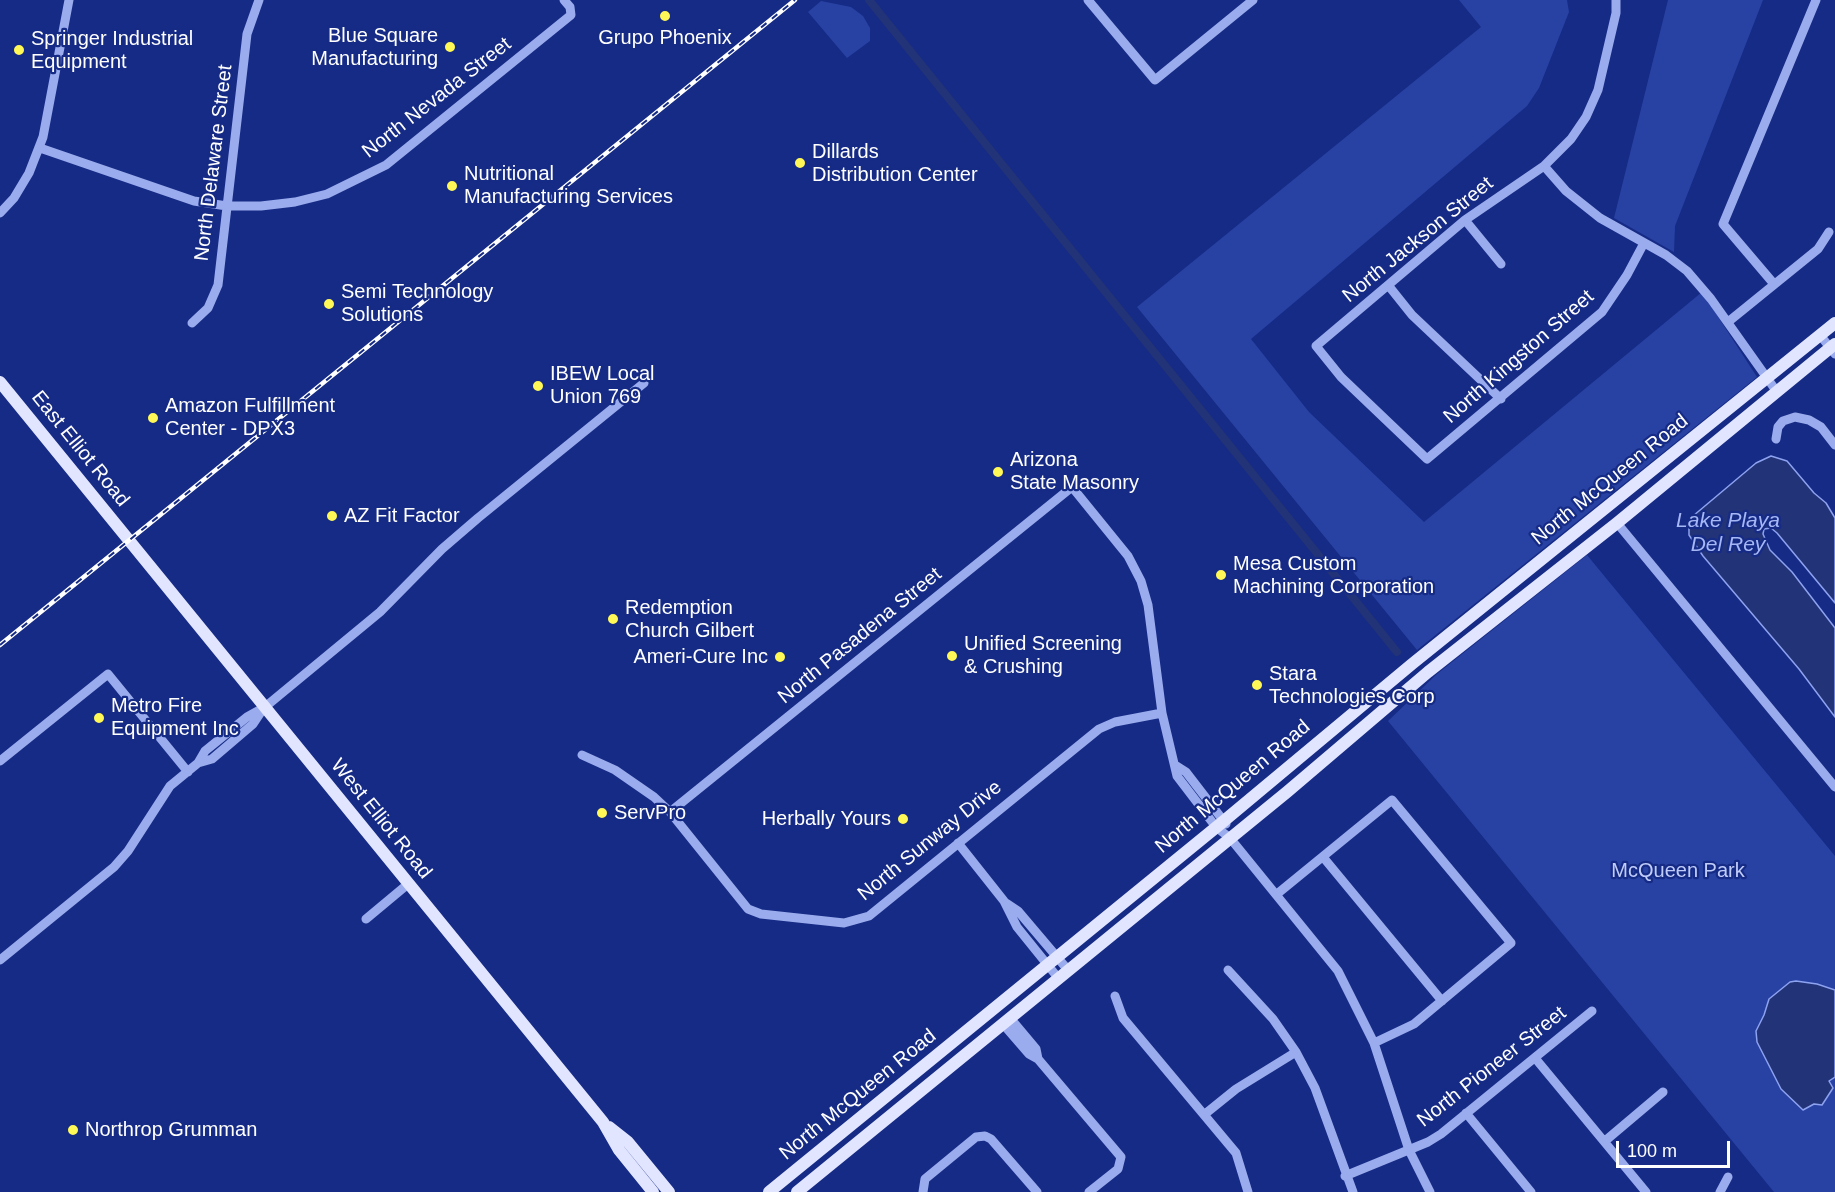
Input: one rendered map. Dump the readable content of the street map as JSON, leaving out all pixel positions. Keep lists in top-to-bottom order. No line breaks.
{"streets":{"main road":["East Elliot Road","North McQueen Road","West Elliot Road"],"street":["North Nevada Street","North Delaware Street","North Jackson Street","North Kingston Street","North Pasadena Street","North Sunway Drive","North Pioneer Street"]},"crossings":[["North Nevada Street","North Delaware Street"],["North Jackson Street","North Kingston Street"],["East Elliot Road","West Elliot Road"],["North Pasadena Street","North Sunway Drive"]],"water":["Lake Playa Del Rey"],"parks":["McQueen Park"],"places":["Grupo Phoenix","Blue Square Manufacturing","Springer Industrial Equipment","Dillards Distribution Center","Nutritional Manufacturing Services","Semi Technology Solutions","IBEW Local Union 769","Amazon Fulfillment Center - DPX3","Arizona State Masonry","AZ Fit Factor","Mesa Custom Machining Corporation","Redemption Church Gilbert","Unified Screening & Crushing","Ameri-Cure Inc","Stara Technologies Corp","Metro Fire Equipment Inc","ServPro","Herbally Yours","Northrop Grumman"],"scale_bar":"100 m"}
